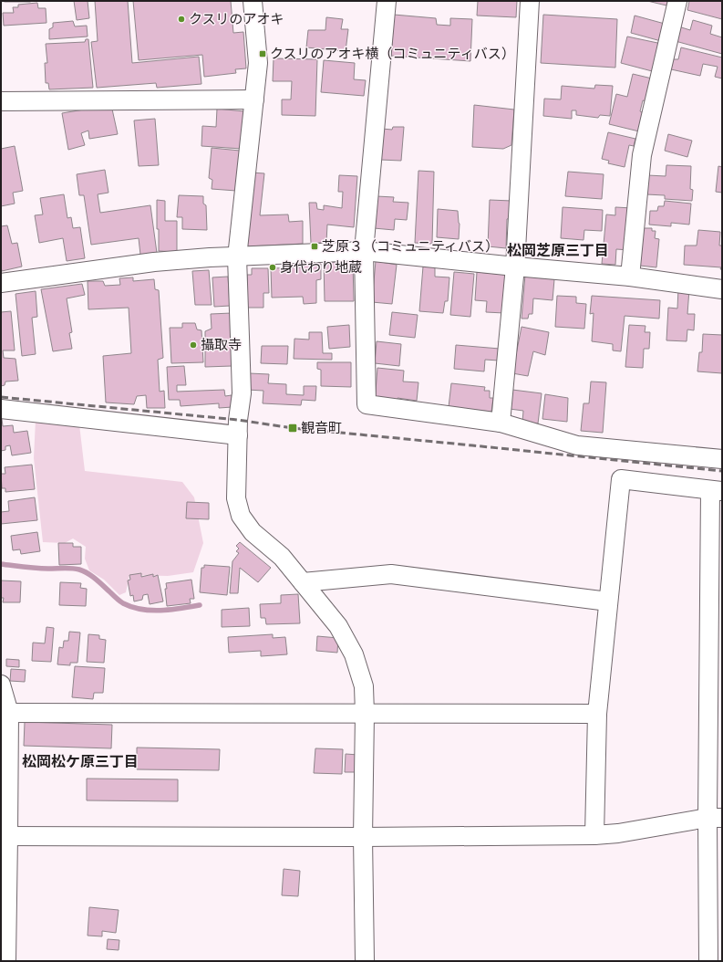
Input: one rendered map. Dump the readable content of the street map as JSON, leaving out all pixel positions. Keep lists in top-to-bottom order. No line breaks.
{"districts":["松岡芝原三丁目","松岡松ケ原三丁目"],"places":{"other":["クスリのアオキ","身代わり地蔵","攝取寺"],"transit":["クスリのアオキ横（コミュニティバス）","芝原３（コミュニティバス）","観音町"]}}
